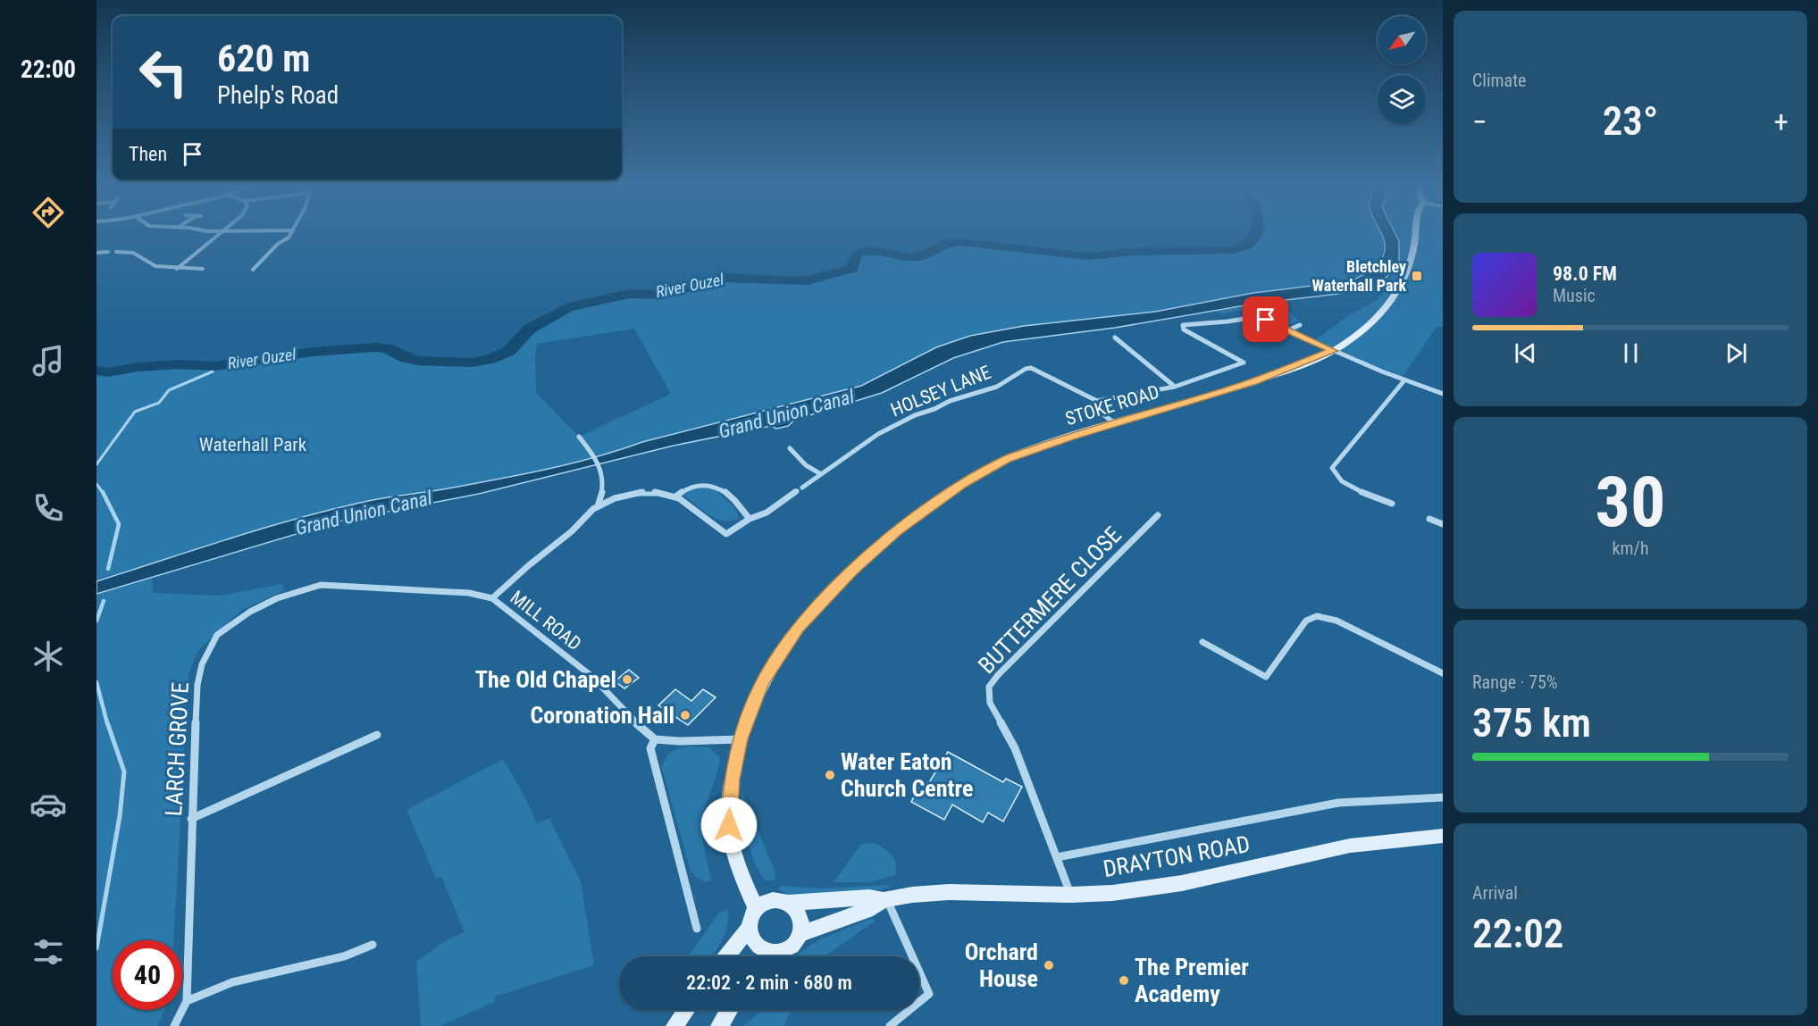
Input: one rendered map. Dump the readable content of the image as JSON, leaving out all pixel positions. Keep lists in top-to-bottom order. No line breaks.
{"streets":{"street":["HOLSEY LANE","STOKE ROAD","BUTTERMERE CLOSE","MILL ROAD","LARCH GROVE","DRAYTON ROAD"]},"crossings":[["HOLSEY LANE","MILL ROAD"],["STOKE ROAD","DRAYTON ROAD"],["BUTTERMERE CLOSE","DRAYTON ROAD"],["MILL ROAD","LARCH GROVE"]],"water":["River Ouzel","Grand Union Canal"],"parks":["Waterhall Park"],"places":{"transit":["Bletchley Waterhall Park"],"other":["The Old Chapel","Coronation Hall","Water Eaton Church Centre","Orchard House","The Premier Academy"]},"north":"bottom left","page":{"tabs":"22:00","tile":["Climate",["30","km/h"],["Range · 75%","375 km"],["Arrival","22:02"]],"turn":["620 m","Phelp's Road"],"heat":["−","23°","+"],"then":"Then","song":["98.0 FM","Music"],"limit":"40","trip":"22:02 · 2 min · 680 m"}}
